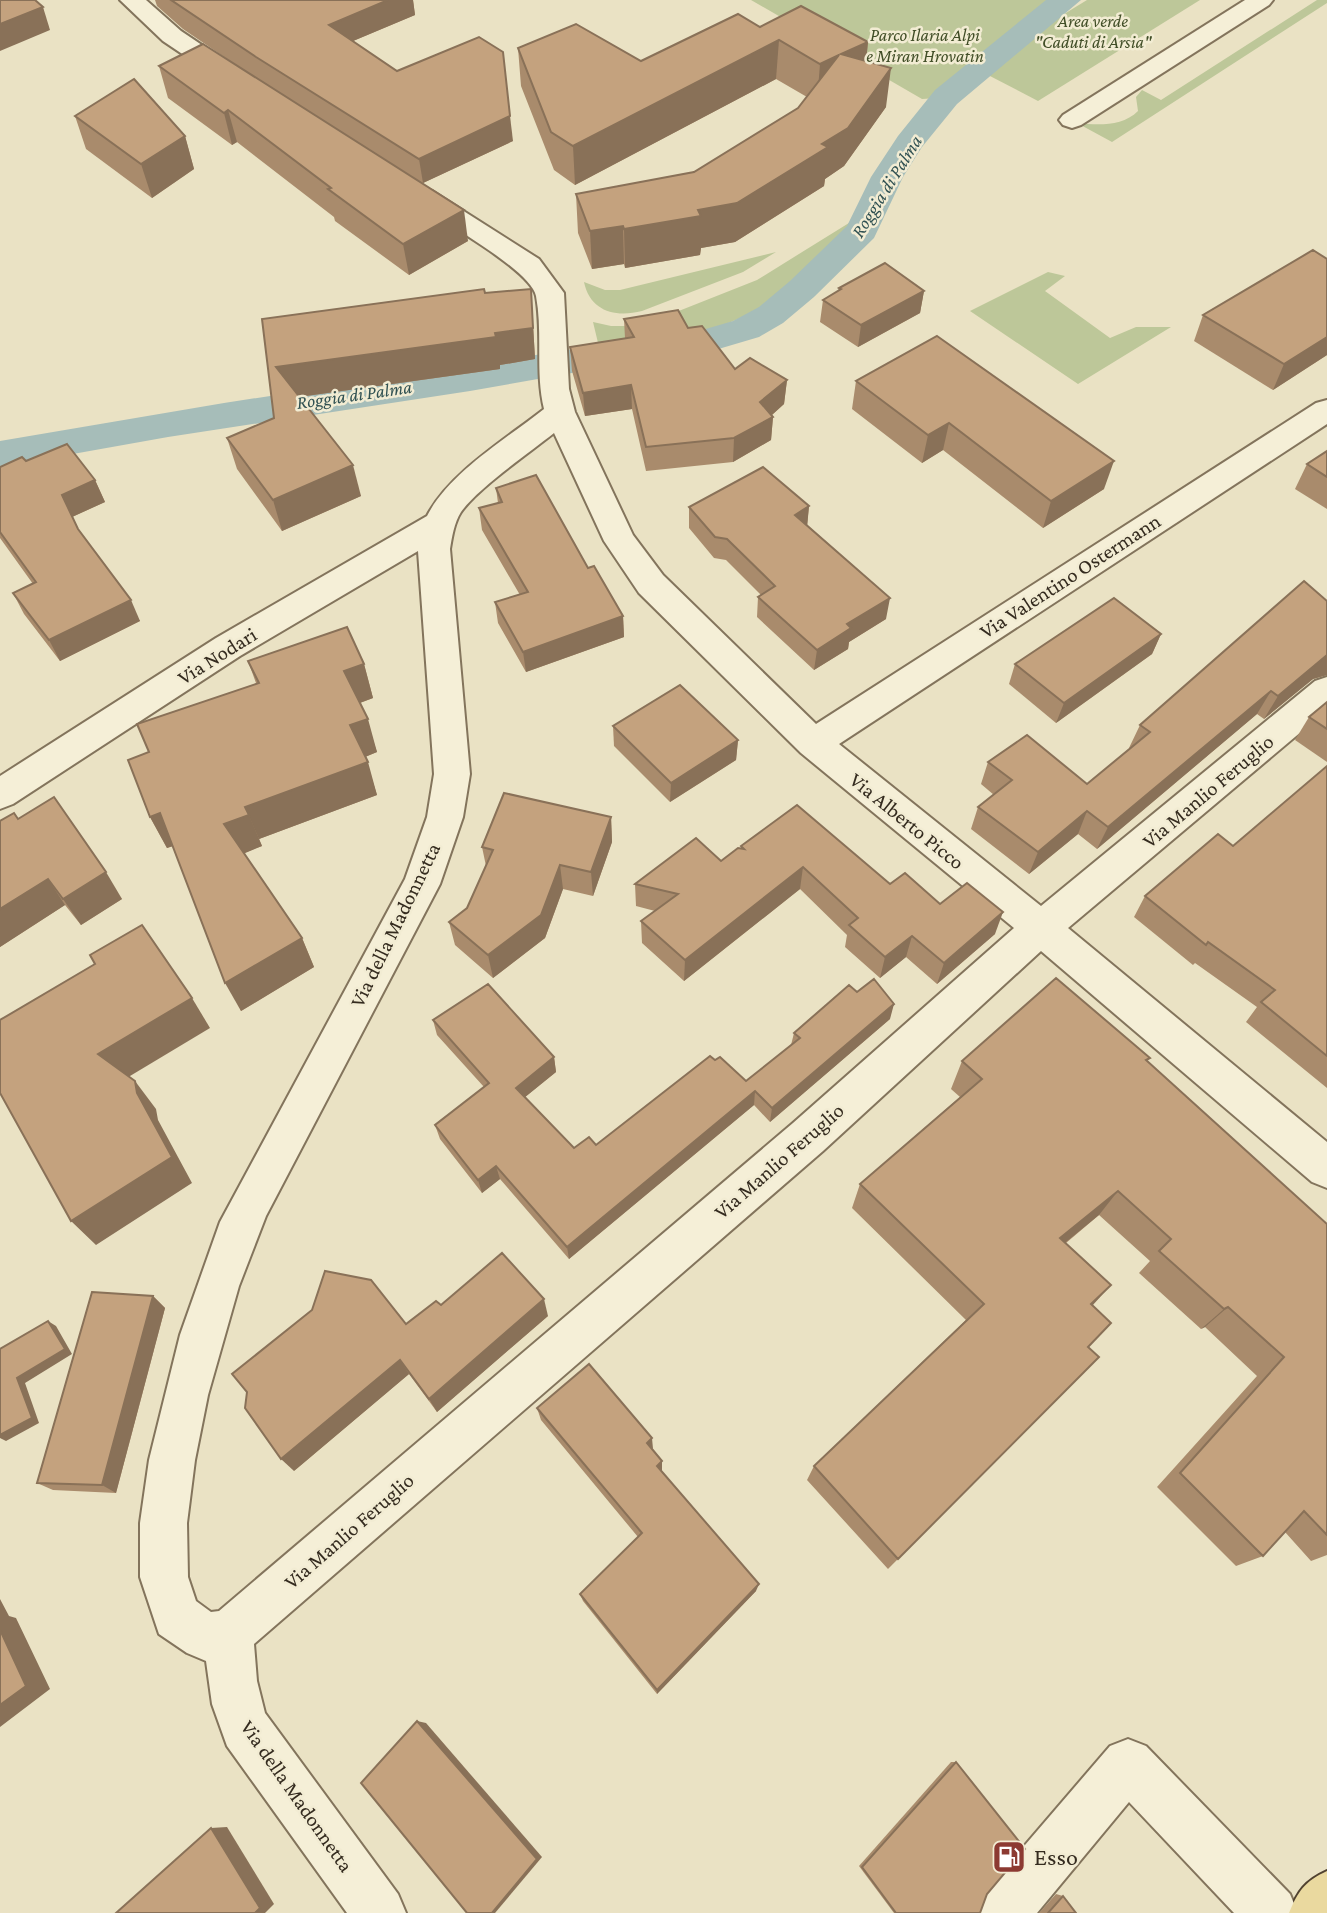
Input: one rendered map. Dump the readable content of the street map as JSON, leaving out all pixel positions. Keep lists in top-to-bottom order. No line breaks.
{"streets":{"street":["Via Valentino Ostermann","Via Nodari","Via Manlio Feruglio","Via Alberto Picco","Via della Madonnetta"]},"crossings":[["Via Valentino Ostermann","Via Alberto Picco"],["Via Nodari","Via della Madonnetta"],["Via Manlio Feruglio","Via Alberto Picco"],["Via Manlio Feruglio","Via della Madonnetta"],["Via Alberto Picco","Via della Madonnetta"]],"water":["Roggia di Palma"],"parks":["Area verde \"Caduti di Arsia\"","Parco Ilaria Alpi e Miran Hrovatin"],"places":{"fuel station":["Esso"]}}
